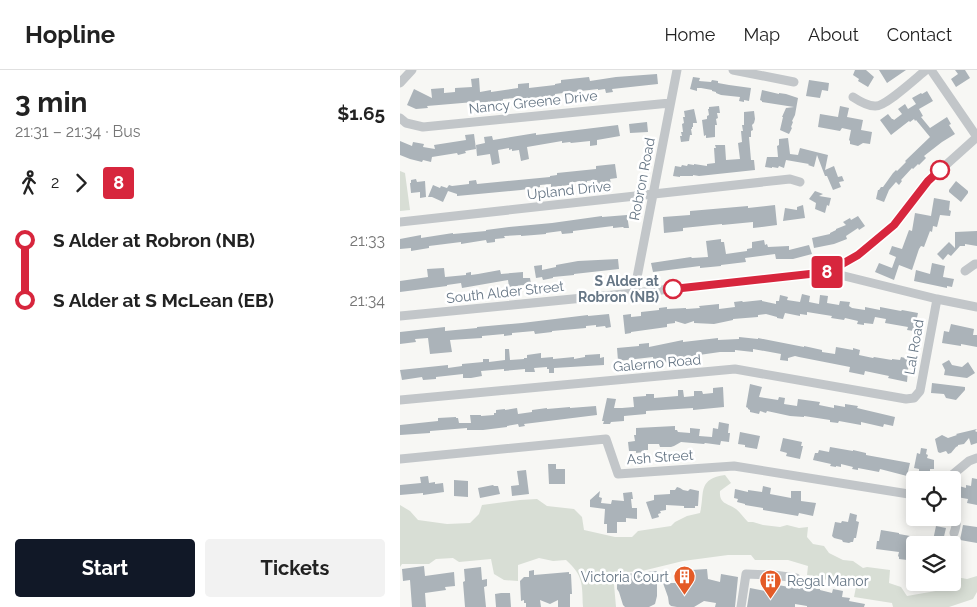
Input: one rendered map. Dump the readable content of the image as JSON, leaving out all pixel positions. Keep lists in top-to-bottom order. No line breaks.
{"streets":{"street":["Nancy Greene Drive","Robron Road","Upland Drive","South Alder Street","Lal Road","Galerno Road","Ash Street"]},"crossings":[["Nancy Greene Drive","Robron Road"],["Robron Road","Upland Drive"],["Robron Road","South Alder Street"],["Lal Road","Galerno Road"]],"places":{"other":["S Alder at Robron (NB)"],"building":["Victoria Court","Regal Manor"]},"lines":["bus line 8"],"page":{"header":"Hopline","nav":["Home","Map","About","Contact"],"heading":["3 min","21:31 – 21:34 · Bus","$1.65"],"on_map":"8","legs":["2","8"],"list":[{"name":"S Alder at Robron (NB)","value":"21:33"},{"name":"S Alder at S McLean (EB)","value":"21:34"}],"buttons":["Start","Tickets"]}}
